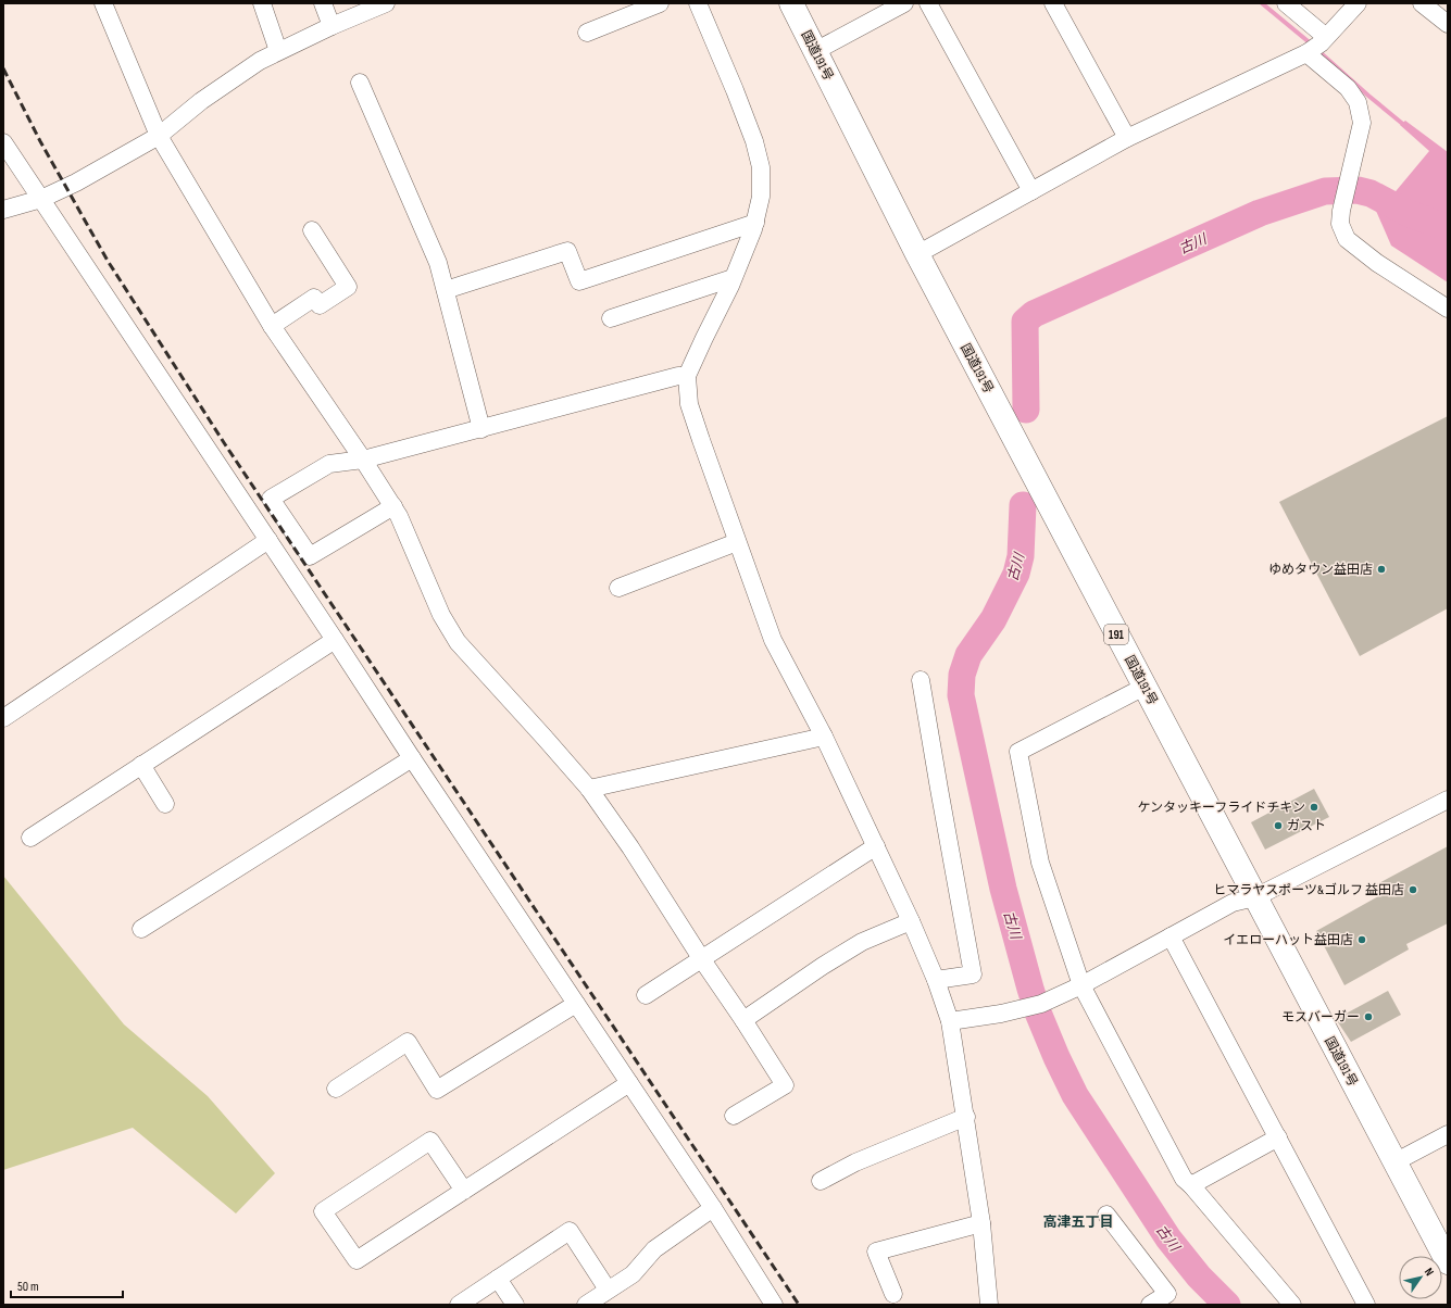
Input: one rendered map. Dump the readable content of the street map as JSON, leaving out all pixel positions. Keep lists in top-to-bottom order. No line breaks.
{"streets":{"highway":["国道191号","191"]},"districts":["高津五丁目"],"water":["古川"],"places":["ゆめタウン益田店","ケンタッキーフライドチキン","ガスト","ヒマラヤスポーツ&ゴルフ 益田店","イエローハット益田店","モスバーガー"],"scale_bar":"50 m","north":"top right"}
